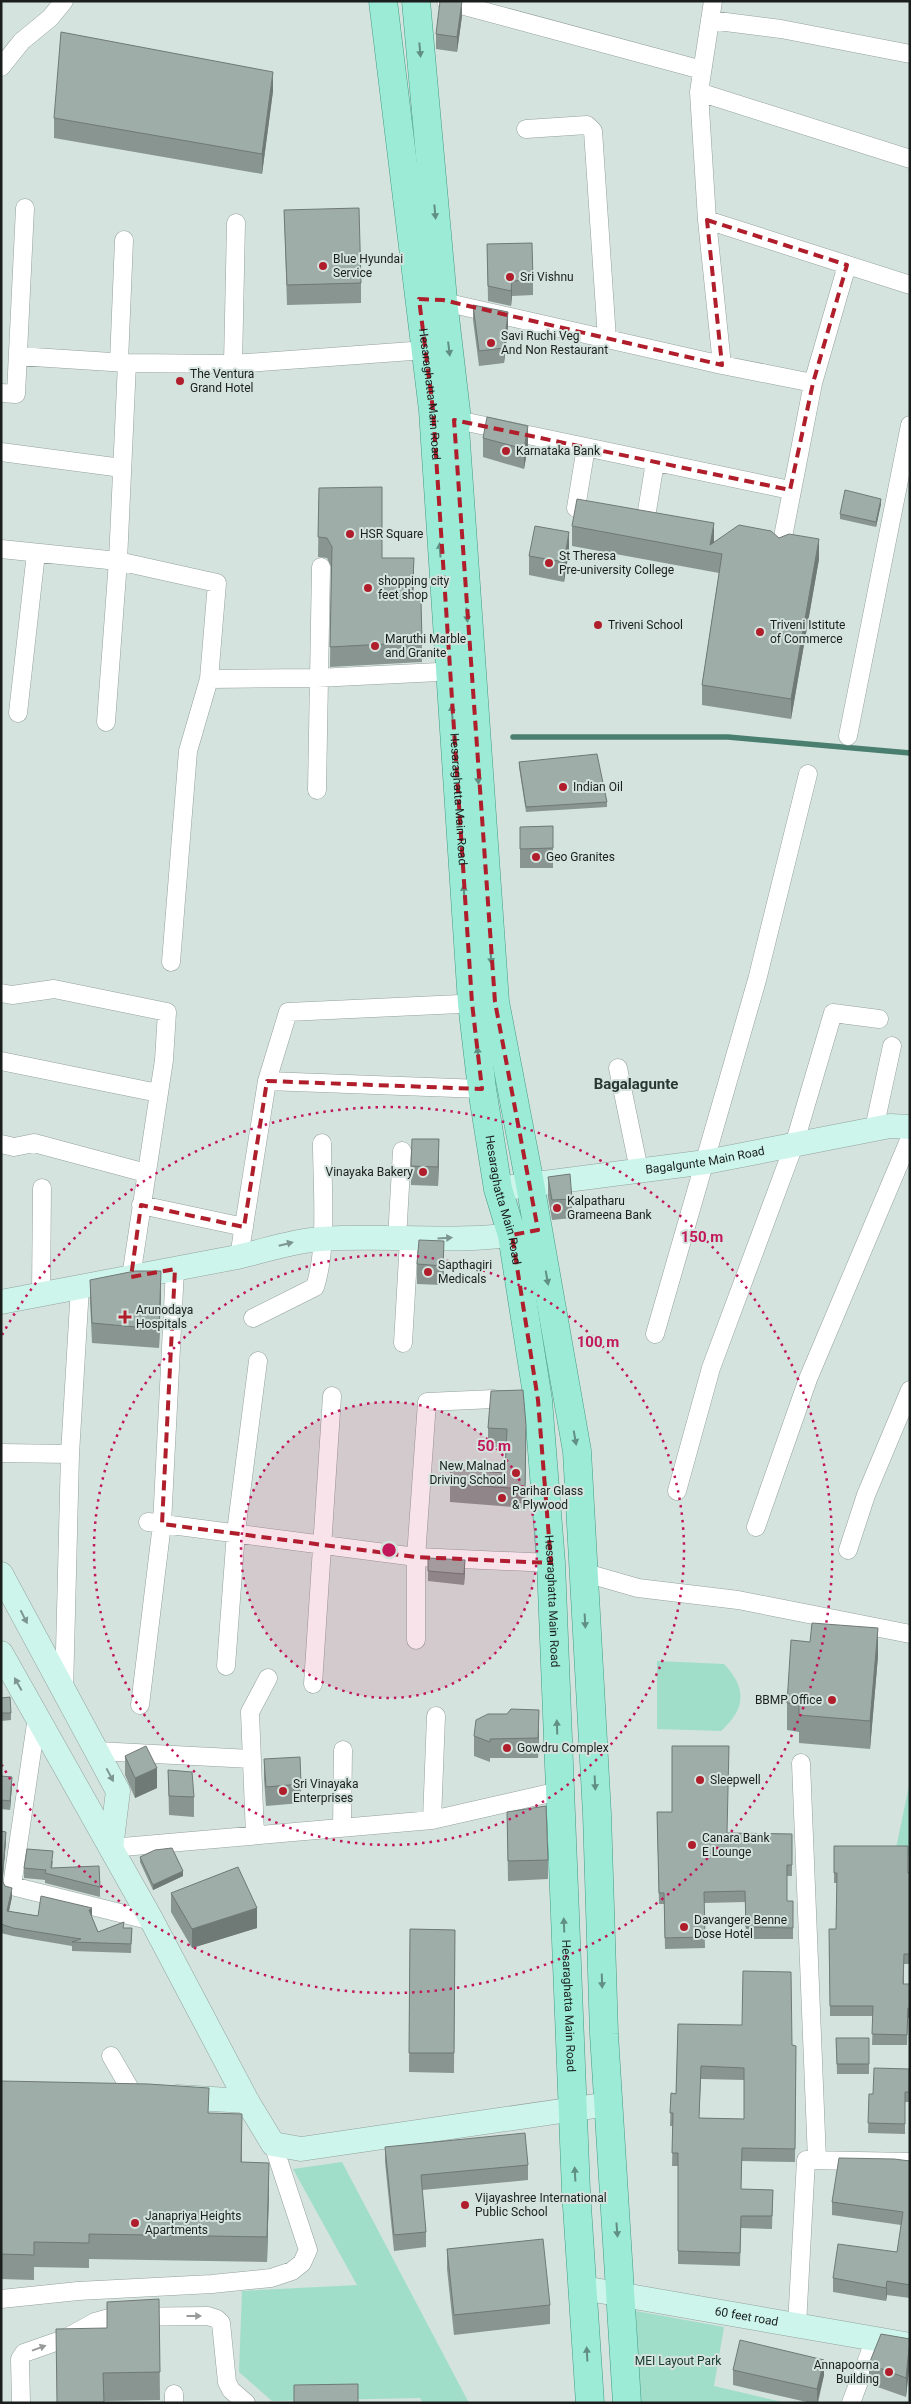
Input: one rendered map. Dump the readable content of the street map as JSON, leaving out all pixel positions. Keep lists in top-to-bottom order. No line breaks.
{"streets":{"main road":["Hesaraghatta Main Road"],"street":["Bagalgunte Main Road","60 feet road"]},"crossings":[["Hesaraghatta Main Road","Bagalgunte Main Road"],["Hesaraghatta Main Road","60 feet road"]],"districts":["Bagalagunte"],"parks":["MEI Layout Park"],"places":{"other":["Blue Hyundai Service","Sri Vishnu","Savi Ruchi Veg And Non Restaurant","The Ventura Grand Hotel","Karnataka Bank","HSR Square","St Theresa Pre-university College","shopping city feet shop","Triveni School","Triveni Istitute of Commerce","Maruthi Marble and Granite","Indian Oil","Geo Granites","Vinayaka Bakery","Kalpatharu Grameena Bank","Sapthagiri Medicals","New Malnad Driving School","Parihar Glass & Plywood","BBMP Office","Gowdru Complex","Sleepwell","Sri Vinayaka Enterprises","Canara Bank E Lounge","Davangere Benne Dose Hotel","Vijayashree International Public School","Janapriya Heights Apartments","Annapoorna Building"],"health":["Arunodaya Hospitals"]},"rings":["150 m","100 m","50 m"]}
